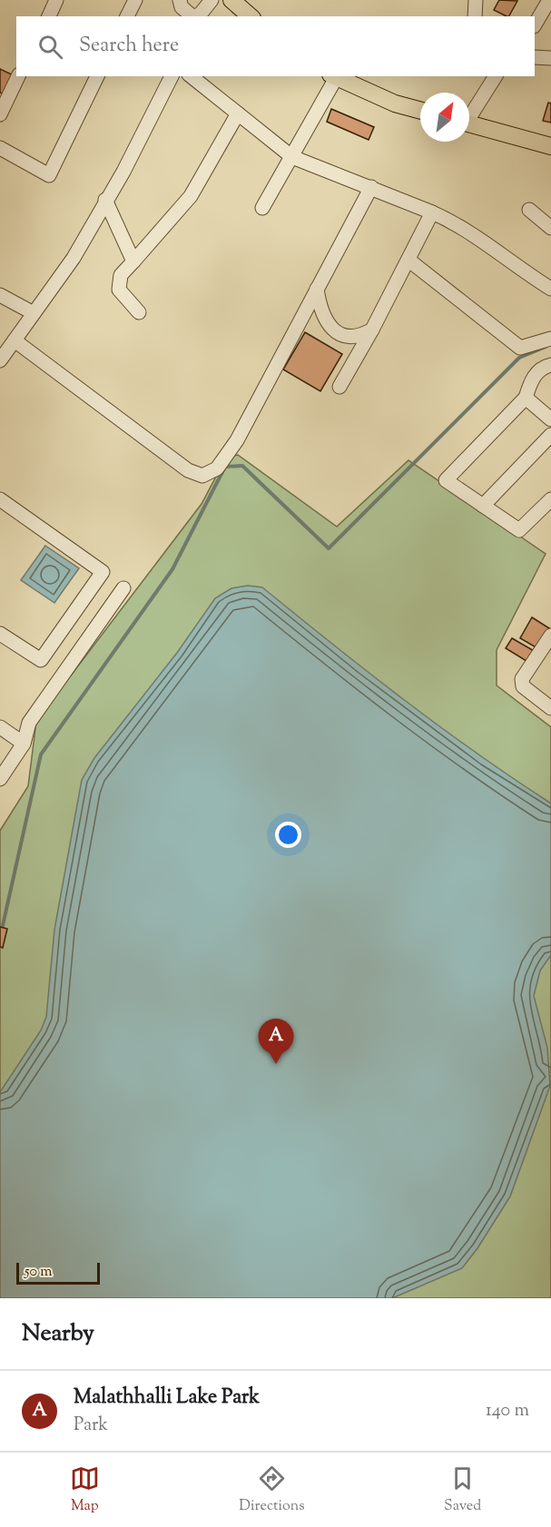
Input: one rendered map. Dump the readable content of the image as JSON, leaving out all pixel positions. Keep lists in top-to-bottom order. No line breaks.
{"scale_bar":"50 m","north":"top right","page":{"search":"Search here","pins":"A","scale":"50 m","heading":"Nearby","list":[{"mark":"A","name":"Malathhalli Lake Park","note":"Park","value":"140 m"}],"nav":["Map","Directions","Saved"]}}
